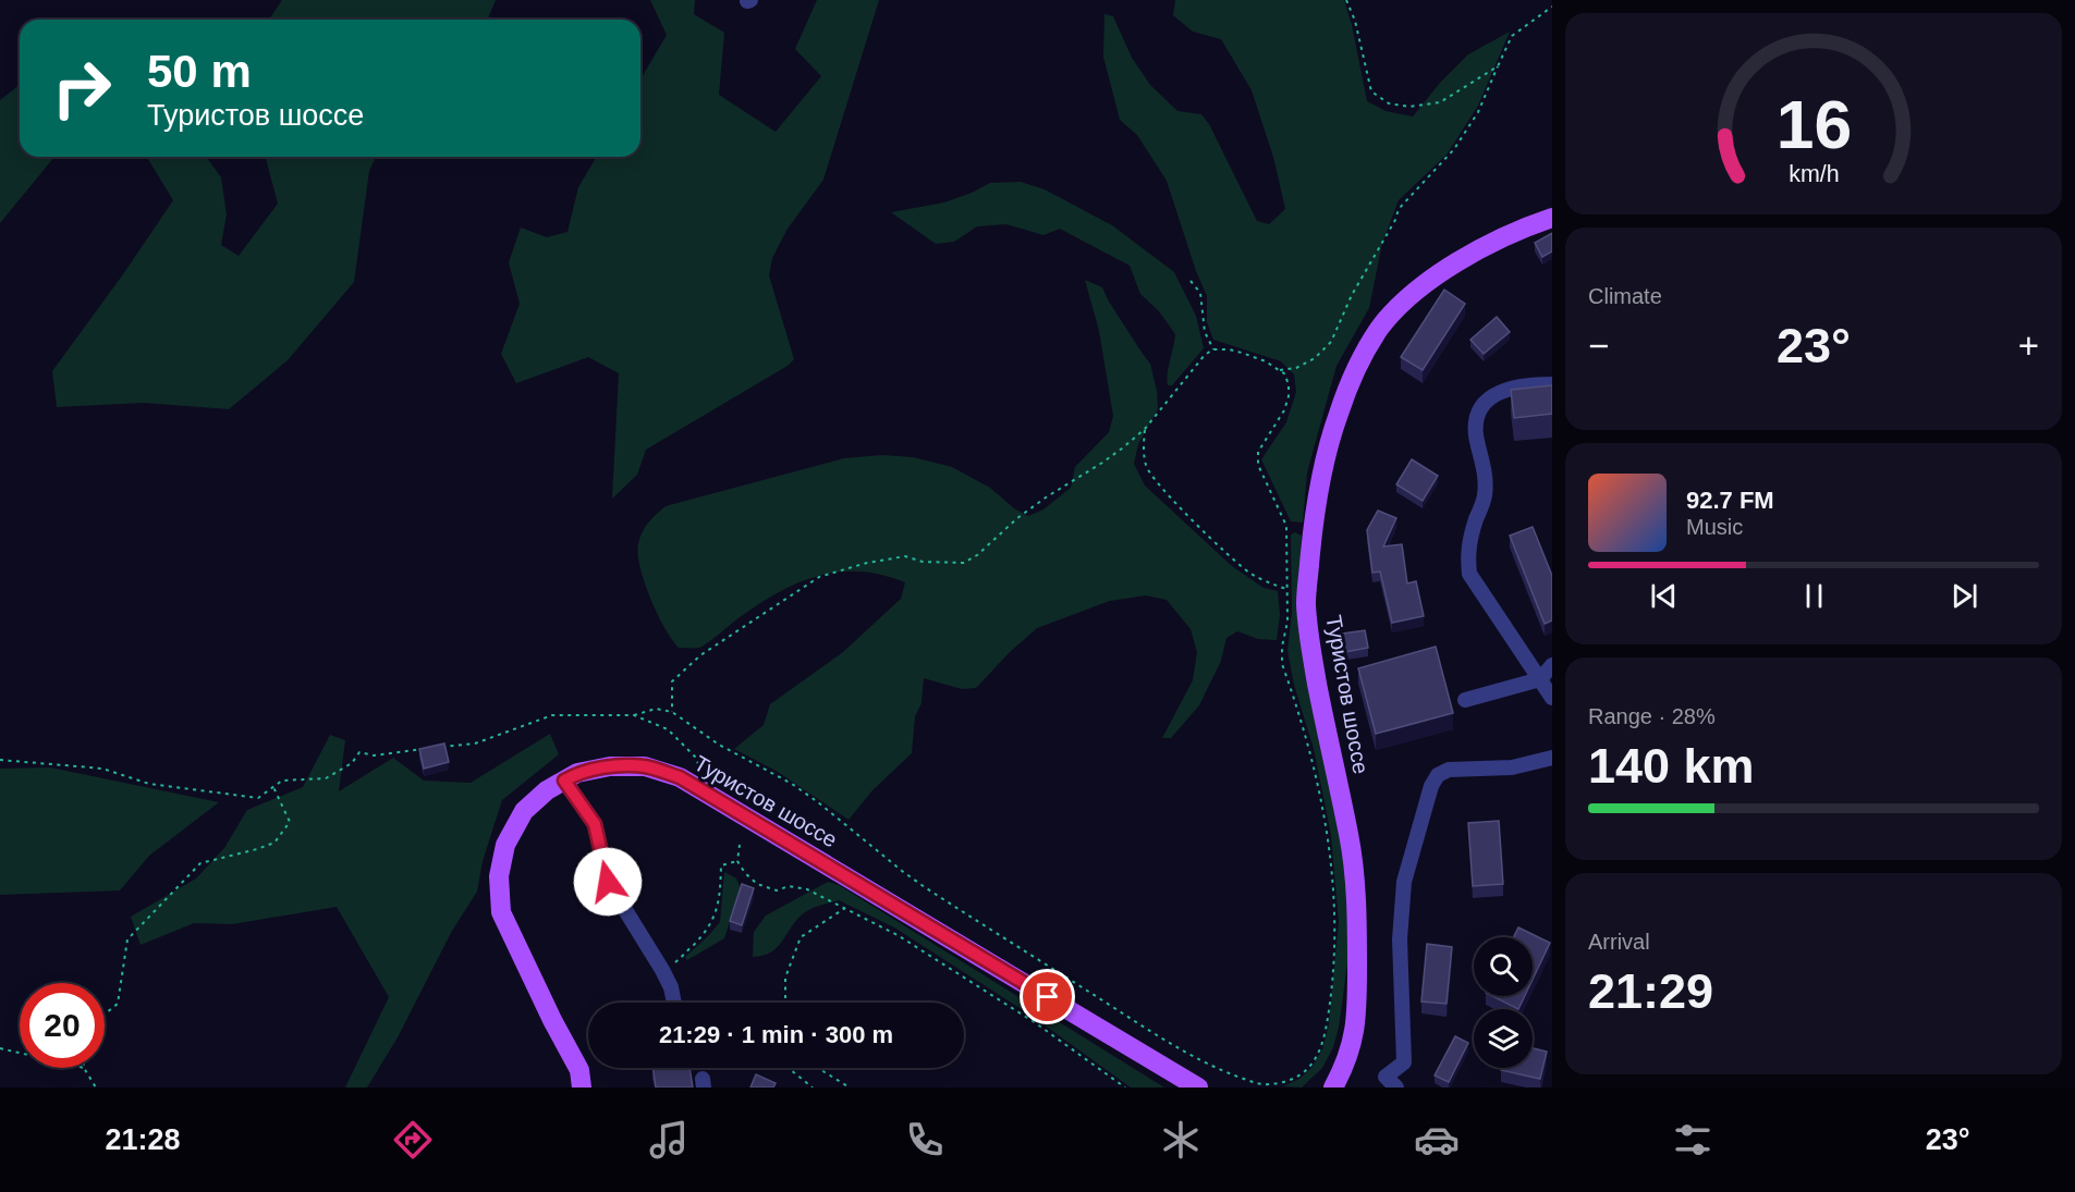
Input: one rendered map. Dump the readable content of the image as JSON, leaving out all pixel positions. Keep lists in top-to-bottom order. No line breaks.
{"streets":{"main road":["Туристов шоссе"]},"page":{"turn":["50 m","Туристов шоссе"],"tile":["Climate",["Range · 28%","140 km"],["Arrival","21:29"]],"heat":["−","23°","+"],"song":["92.7 FM","Music"],"limit":"20","trip":"21:29 · 1 min · 300 m","tabs":["21:28","23°"],"gauge":["16","km/h"]}}
